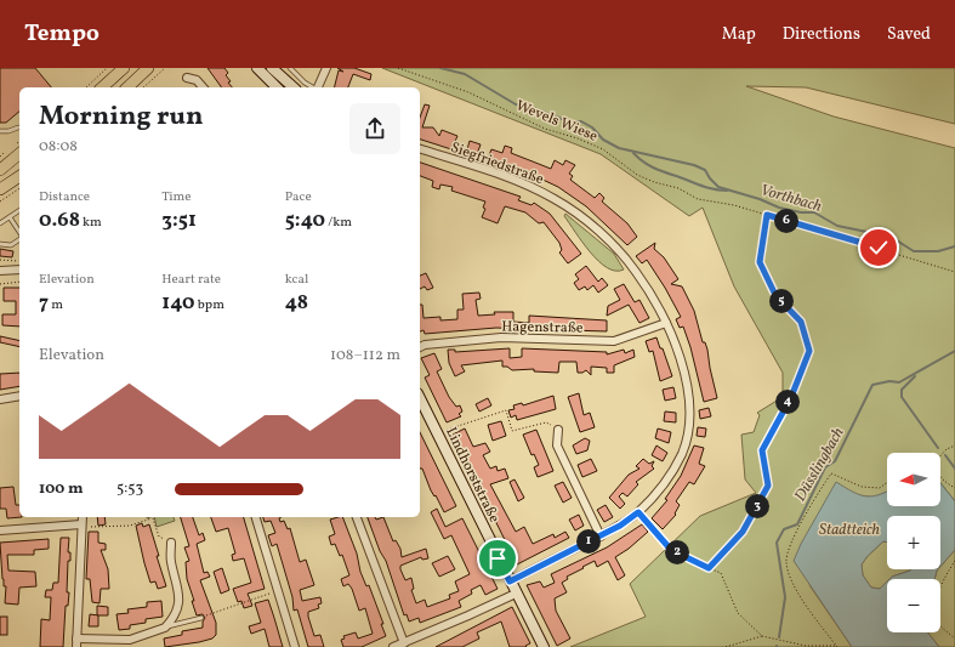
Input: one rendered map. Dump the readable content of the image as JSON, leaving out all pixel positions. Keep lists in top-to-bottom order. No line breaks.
{"streets":{"street":["Siegfriedstraße","Hagenstraße","Lindhorststraße"],"path":["Wevels Wiese"]},"crossings":[["Siegfriedstraße","Hagenstraße"],["Siegfriedstraße","Lindhorststraße"]],"water":["Vorthbach","Düsslingbach","Stadtteich"],"north":"left","page":{"header":"Tempo","nav":["Map","Directions","Saved"],"heading":["Morning run","08:08"],"stats":[["Distance","0.68 km"],["Time","3:51"],["Pace","5:40 /km"],["Elevation","7 m"],["Heart rate","140 bpm"],["kcal","48"]],"pins":["6","5","4","3","1","2"],"chart":["Elevation","108–112 m"],"map_buttons":["+","−"],"list":[{"name":"100 m","note":"5:53"}]}}
